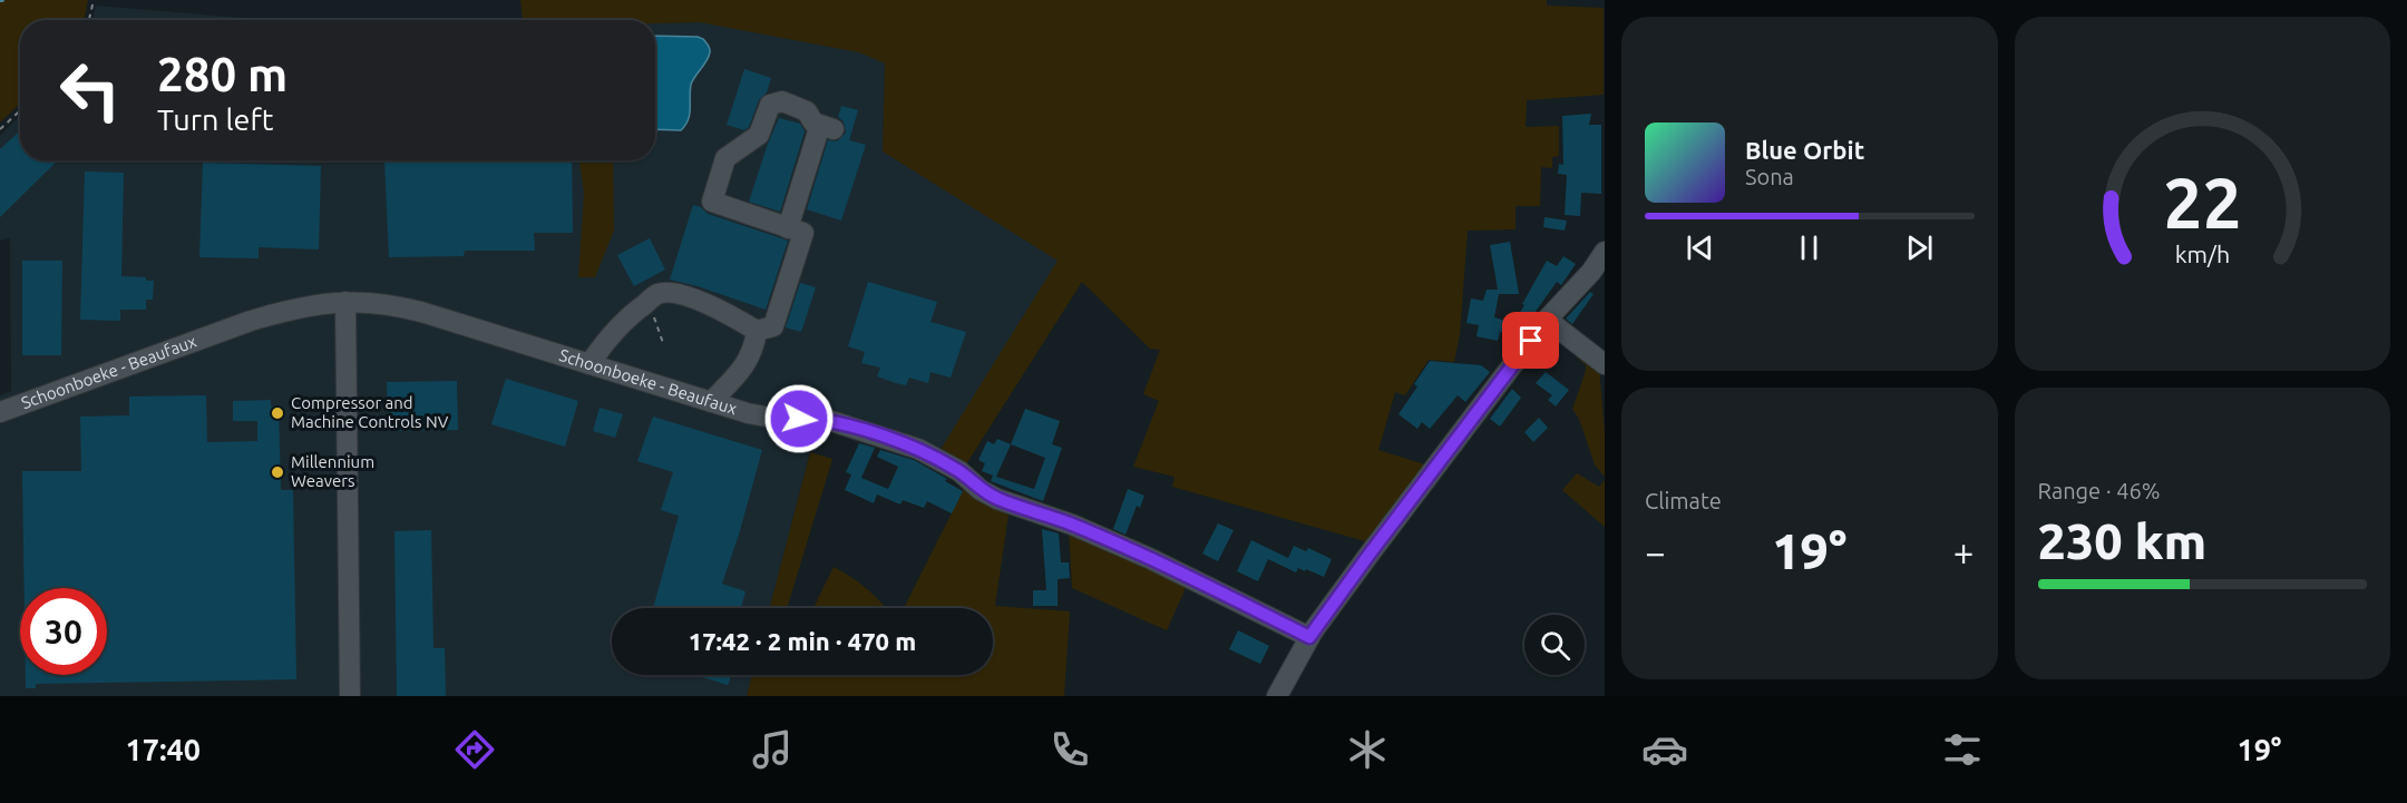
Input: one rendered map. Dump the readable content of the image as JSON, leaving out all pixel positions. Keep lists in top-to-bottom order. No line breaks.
{"streets":{"street":["Schoonboeke - Beaufaux"]},"places":["Compressor and Machine Controls NV","Millennium Weavers"],"page":{"turn":["280 m","Turn left"],"song":["Blue Orbit","Sona"],"tile":["Climate",["Range · 46%","230 km"]],"heat":["−","19°","+"],"limit":"30","trip":"17:42 · 2 min · 470 m","tabs":["17:40","19°"],"gauge":["22","km/h"]}}
